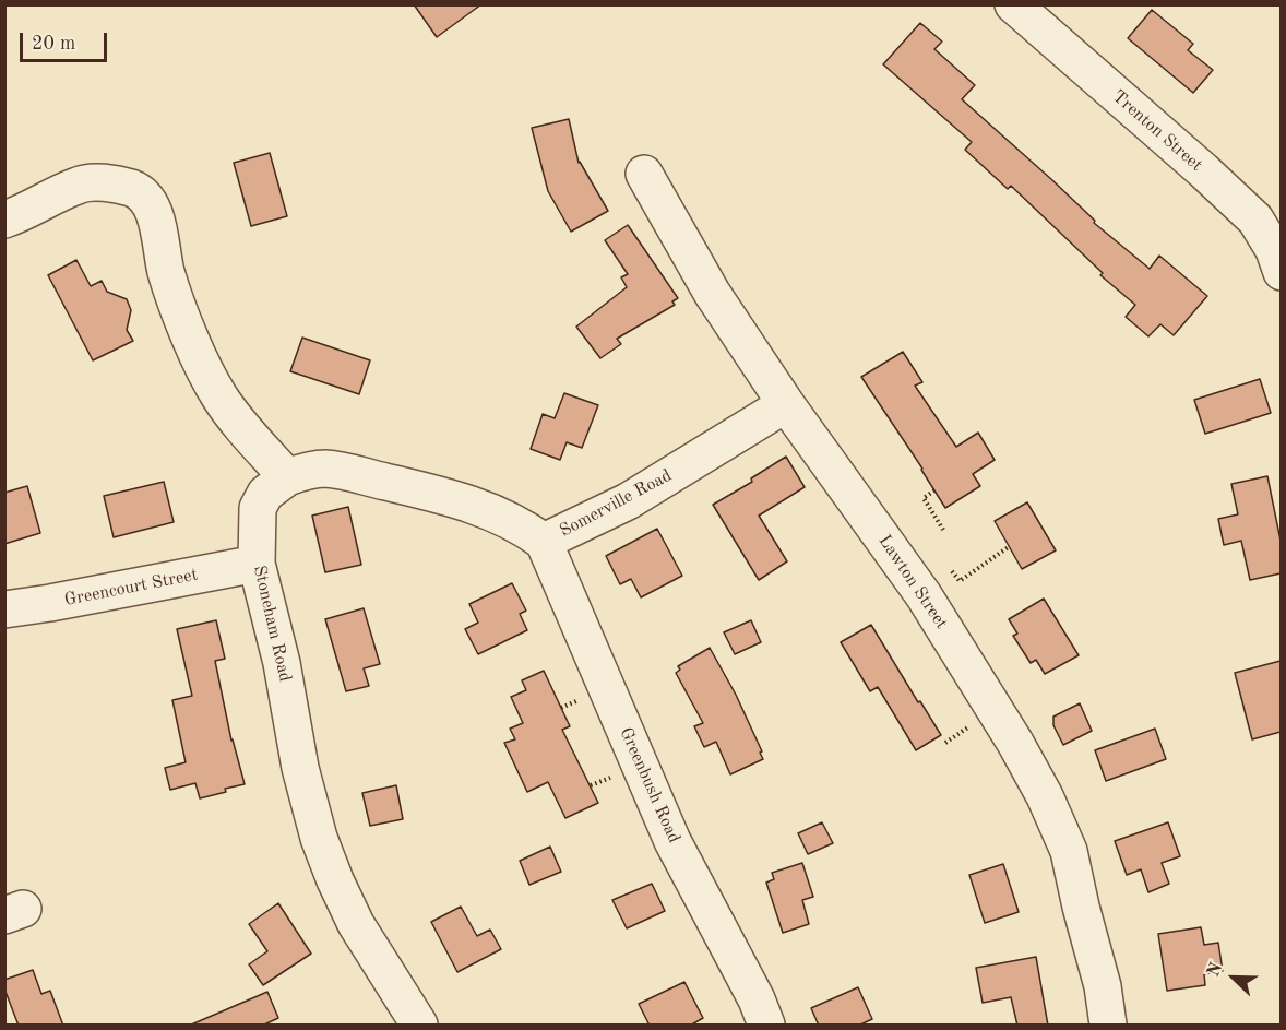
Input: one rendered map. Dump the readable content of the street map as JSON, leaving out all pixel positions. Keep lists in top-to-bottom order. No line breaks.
{"streets":{"street":["Trenton Street","Somerville Road","Lawton Street","Greencourt Street","Stoneham Road","Greenbush Road"]},"crossings":[["Somerville Road","Lawton Street"],["Somerville Road","Stoneham Road"],["Somerville Road","Greenbush Road"],["Greencourt Street","Stoneham Road"]],"scale_bar":"20 m","north":"top left"}
